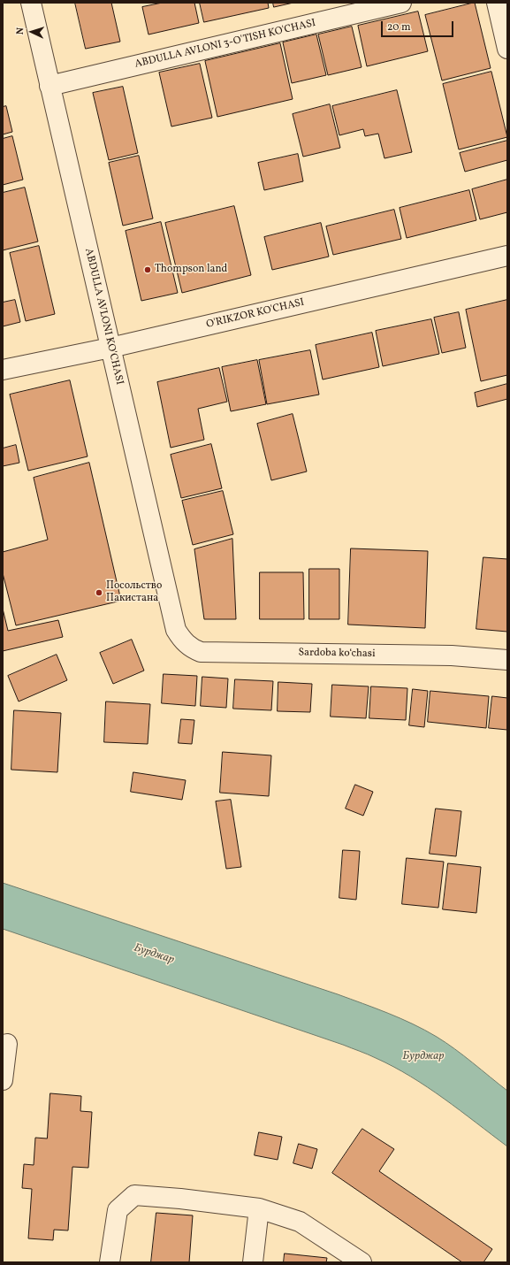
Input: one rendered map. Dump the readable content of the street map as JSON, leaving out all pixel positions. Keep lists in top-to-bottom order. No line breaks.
{"streets":{"street":["ABDULLA AVLONI 3-O'TISH KO'CHASI","O'RIKZOR KO'CHASI","ABDULLA AVLONI KO'CHASI","Sardoba koʻchasi"]},"crossings":[["ABDULLA AVLONI 3-O'TISH KO'CHASI","ABDULLA AVLONI KO'CHASI"],["O'RIKZOR KO'CHASI","ABDULLA AVLONI KO'CHASI"],["ABDULLA AVLONI KO'CHASI","Sardoba koʻchasi"]],"water":["Бурджар"],"places":["Thompson land","Посольство Пакистана"],"scale_bar":"20 m","north":"left"}
